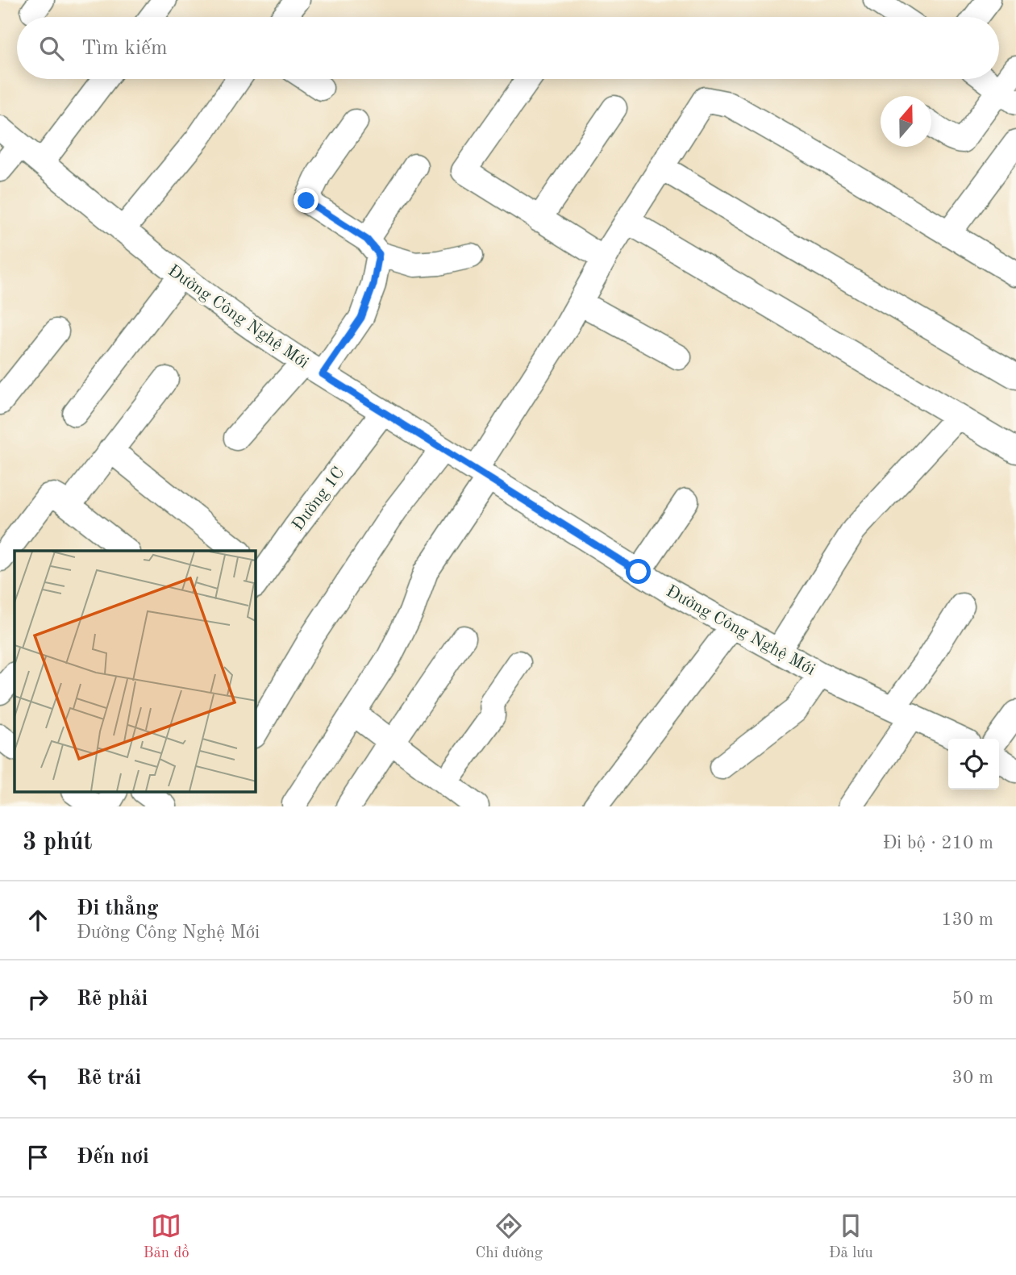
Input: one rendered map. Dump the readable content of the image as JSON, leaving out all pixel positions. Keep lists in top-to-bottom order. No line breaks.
{"streets":{"street":["Đường Công Nghệ Mới","Đường 1C"]},"crossings":[["Đường Công Nghệ Mới","Đường 1C"]],"north":"top","page":{"search":"Tìm kiếm","heading":["3 phút","Đi bộ · 210 m"],"list":[["Đi thẳng","Đường Công Nghệ Mới","130 m"],["Rẽ phải","50 m"],["Rẽ trái","30 m"],"Đến nơi"],"nav":["Bản đồ","Chỉ đường","Đã lưu"]}}
